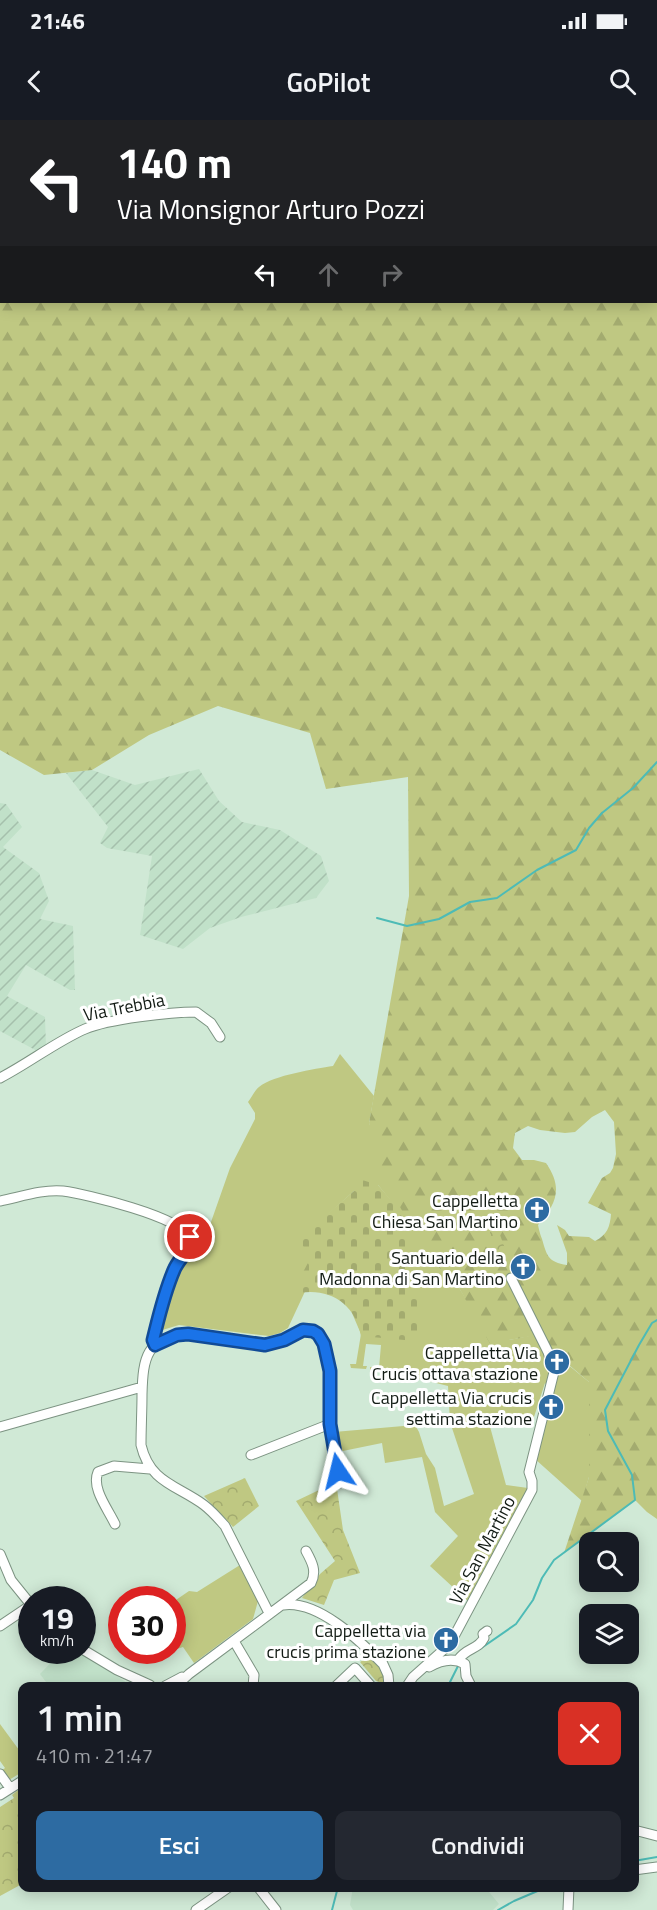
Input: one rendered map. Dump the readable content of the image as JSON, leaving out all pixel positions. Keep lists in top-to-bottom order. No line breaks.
{"streets":{"street":["Via Trebbia","Via San Martino"]},"places":{"church":["Cappelletta Chiesa San Martino","Santuario della Madonna di San Martino","Cappelletta Via Crucis ottava stazione","Cappelletta Via crucis settima stazione","Cappelletta via crucis prima stazione"]},"page":{"status":"21:46","header":"GoPilot","turn":["140 m","Via Monsignor Arturo Pozzi"],"speed":"19 km/h","limit":"30","heading":["1 min","410 m · 21:47"],"buttons":["Esci","Condividi"]}}
